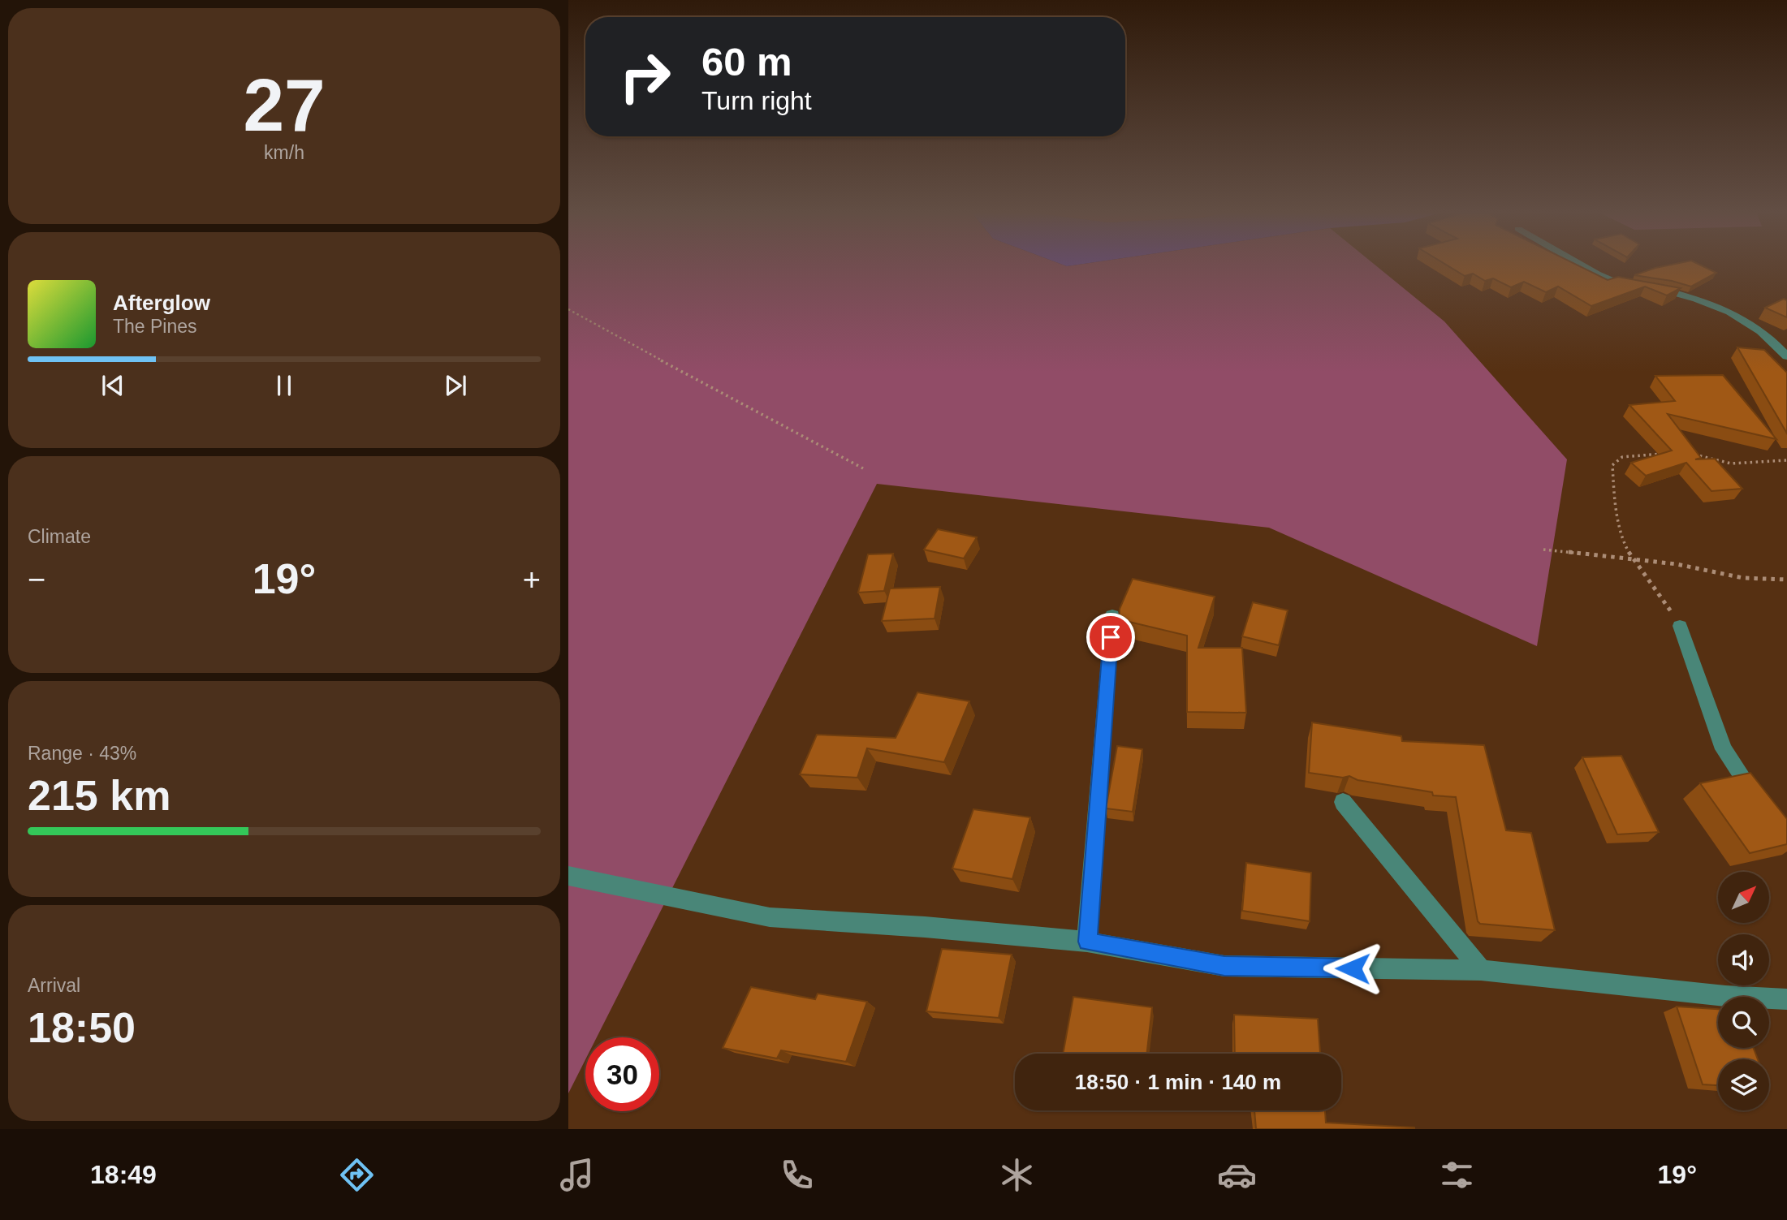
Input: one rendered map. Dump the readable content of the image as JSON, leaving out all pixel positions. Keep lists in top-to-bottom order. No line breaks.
{"north":"top right","page":{"tile":[["27","km/h"],"Climate",["Range · 43%","215 km"],["Arrival","18:50"]],"turn":["60 m","Turn right"],"song":["Afterglow","The Pines"],"heat":["−","19°","+"],"limit":"30","trip":"18:50 · 1 min · 140 m","tabs":["18:49","19°"]}}
